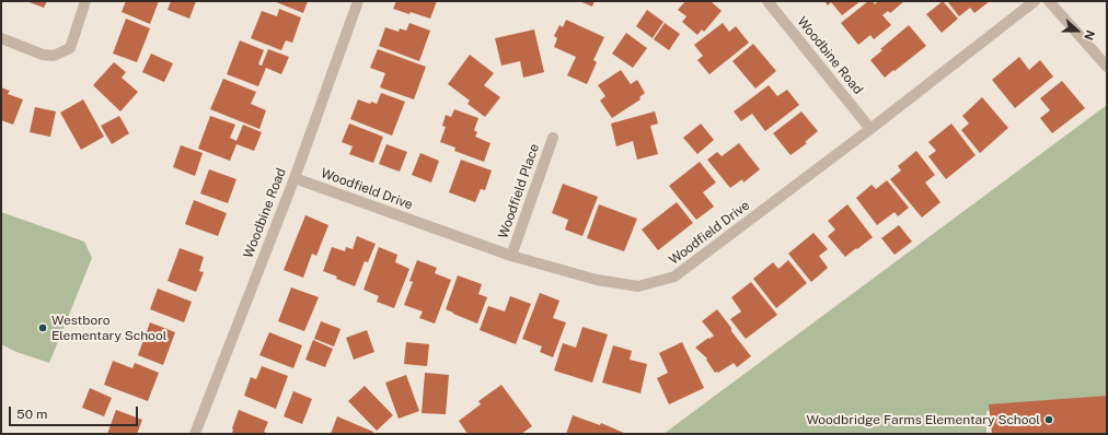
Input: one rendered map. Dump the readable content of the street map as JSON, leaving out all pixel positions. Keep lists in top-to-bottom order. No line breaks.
{"streets":{"street":["Woodbine Road","Woodfield Drive","Woodfield Place"]},"crossings":[["Woodbine Road","Woodfield Drive"],["Woodfield Drive","Woodfield Place"]],"places":["Westboro Elementary School","Woodbridge Farms Elementary School"],"scale_bar":"50 m","north":"right"}
